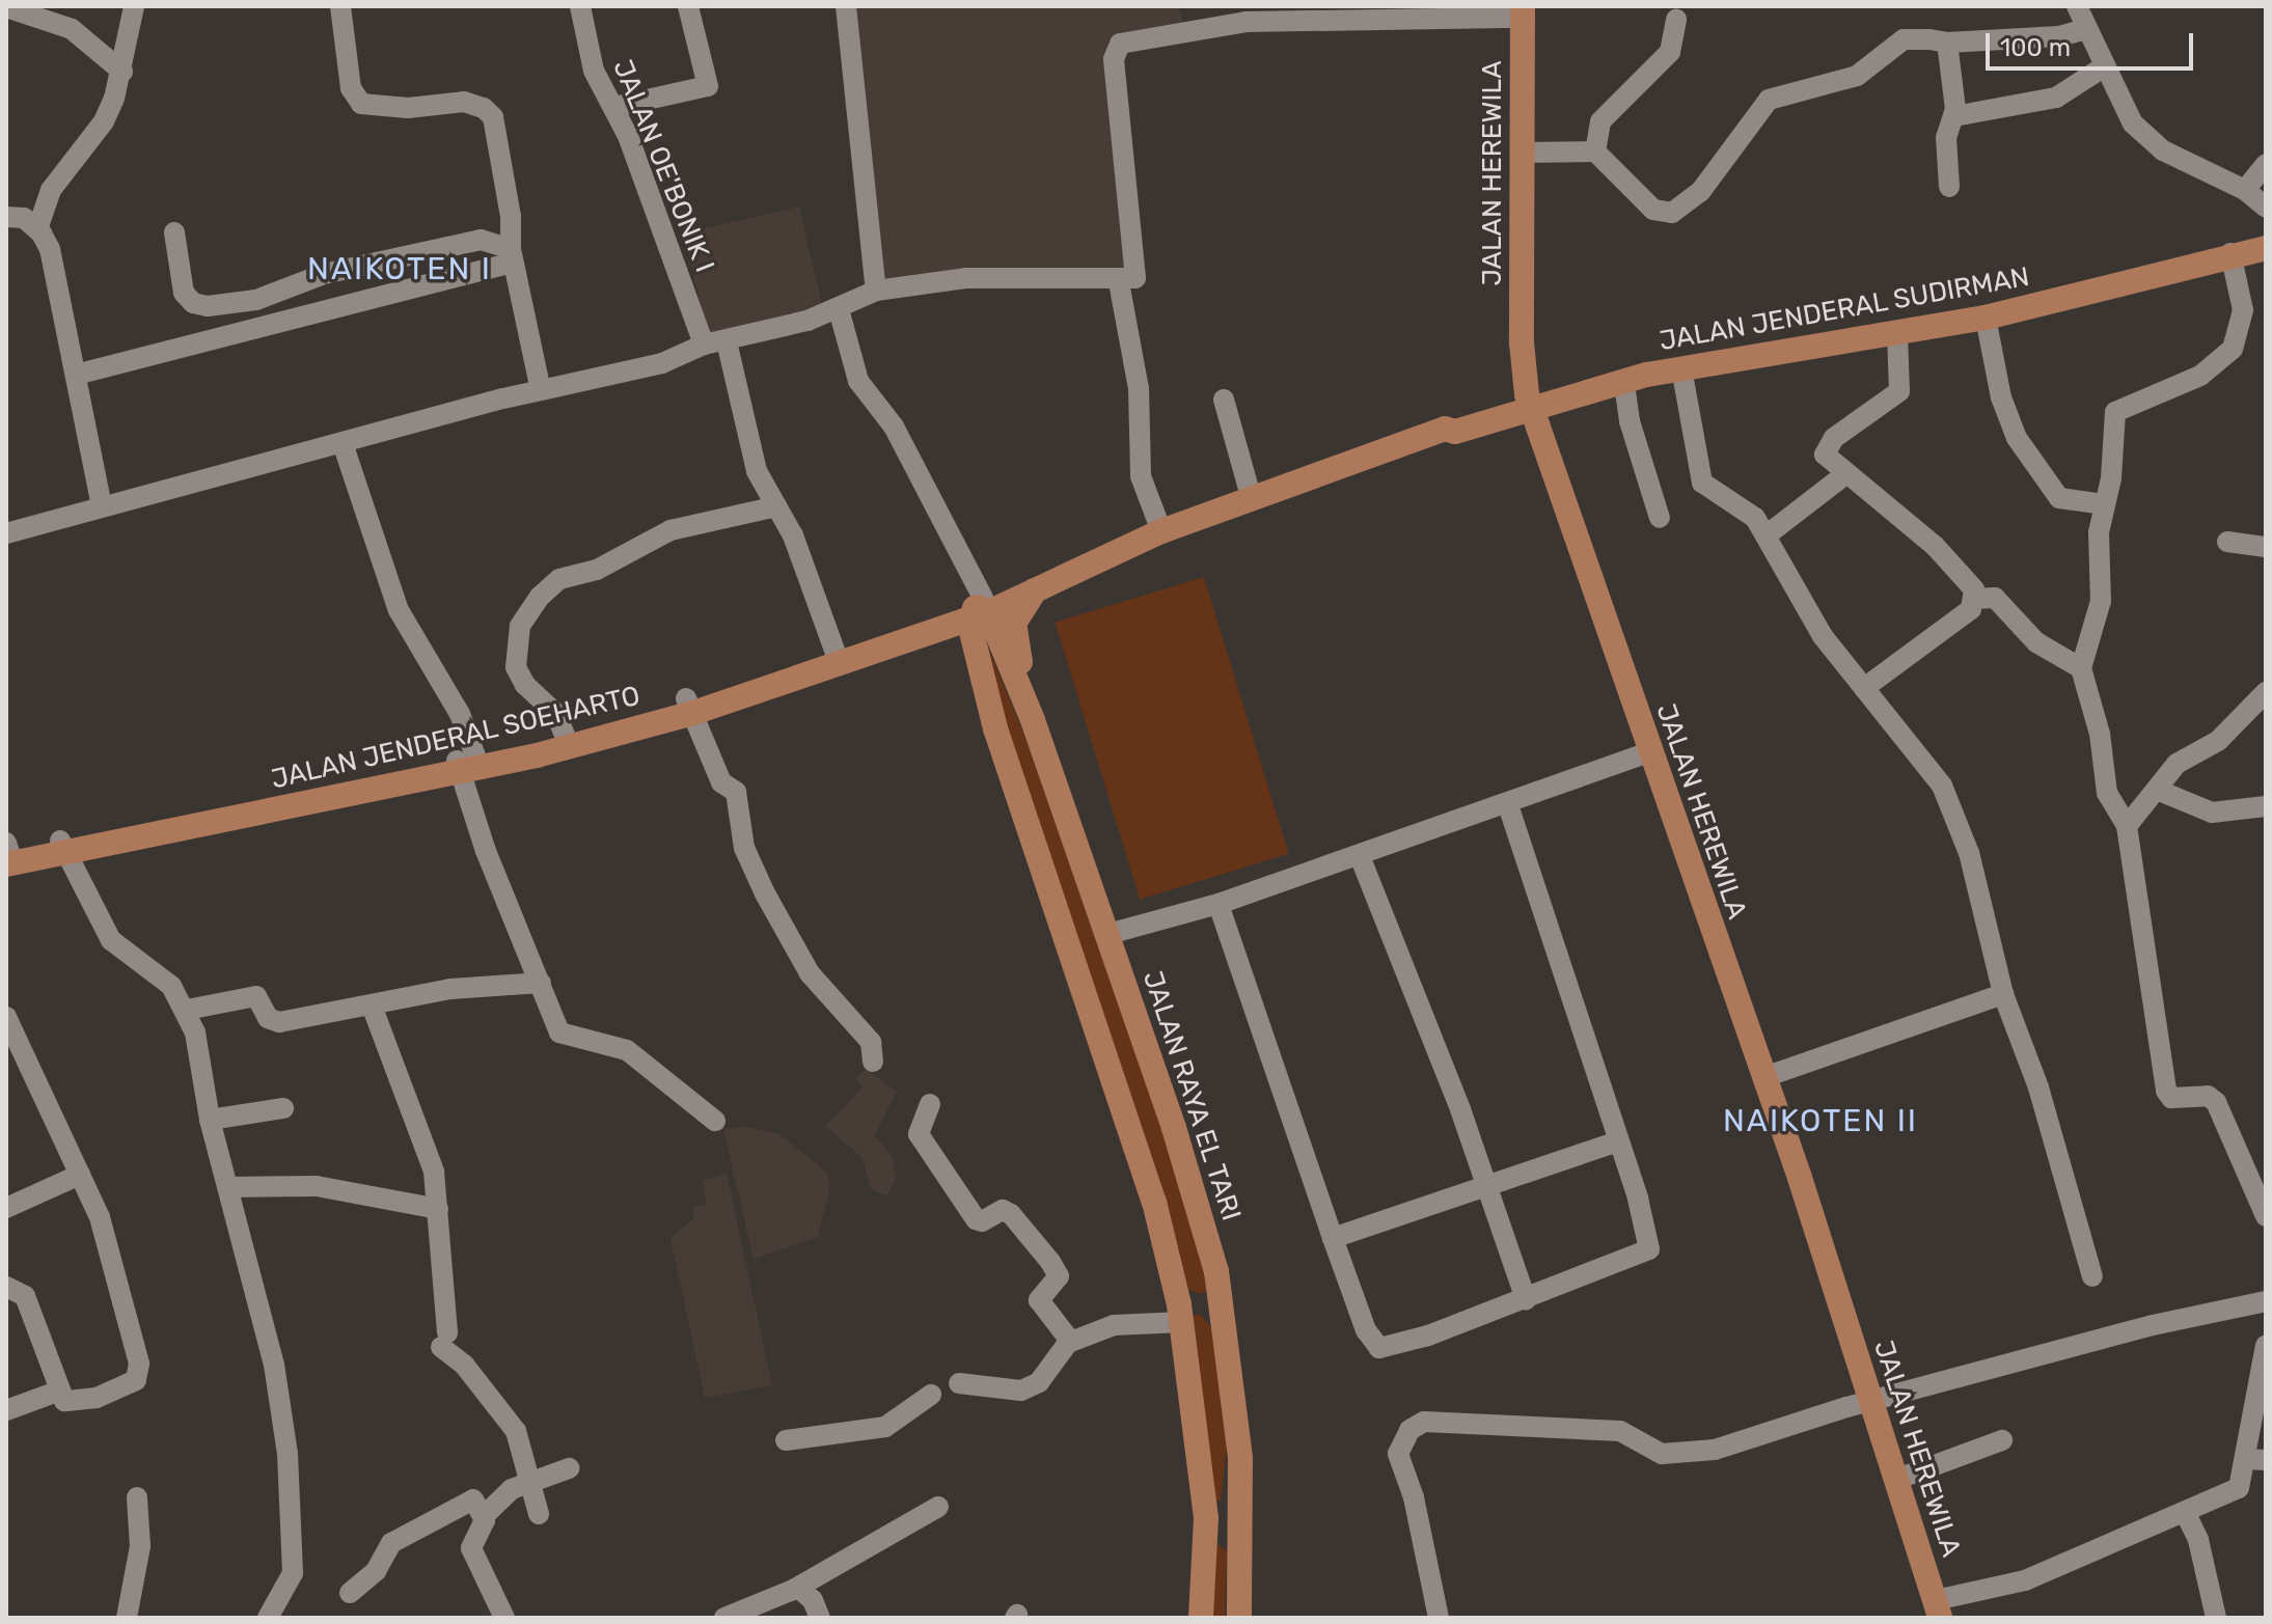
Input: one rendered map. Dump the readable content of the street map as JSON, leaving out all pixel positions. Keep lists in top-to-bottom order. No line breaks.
{"streets":{"main road":["JALAN HEREWILA","JALAN JENDERAL SUDIRMAN","JALAN JENDERAL SOEHARTO","JALAN RAYA EL TARI"],"street":["JALAN OE'BONIK I"]},"crossings":[["JALAN HEREWILA","JALAN JENDERAL SUDIRMAN"],["JALAN JENDERAL SUDIRMAN","JALAN JENDERAL SOEHARTO"],["JALAN JENDERAL SOEHARTO","JALAN RAYA EL TARI"]],"districts":["NAIKOTEN I","NAIKOTEN II"],"scale_bar":"100 m"}
